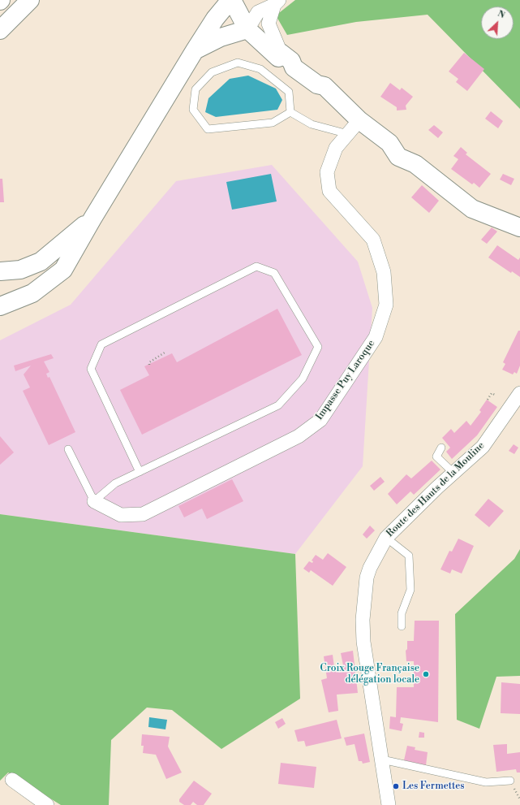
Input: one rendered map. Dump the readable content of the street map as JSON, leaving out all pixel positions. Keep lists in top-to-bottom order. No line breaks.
{"streets":{"street":["Impasse Puy Laroque","Route des Hauts de la Mouline"]},"places":["Croix Rouge Française délégation locale","Les Fermettes"],"north":"top right"}
